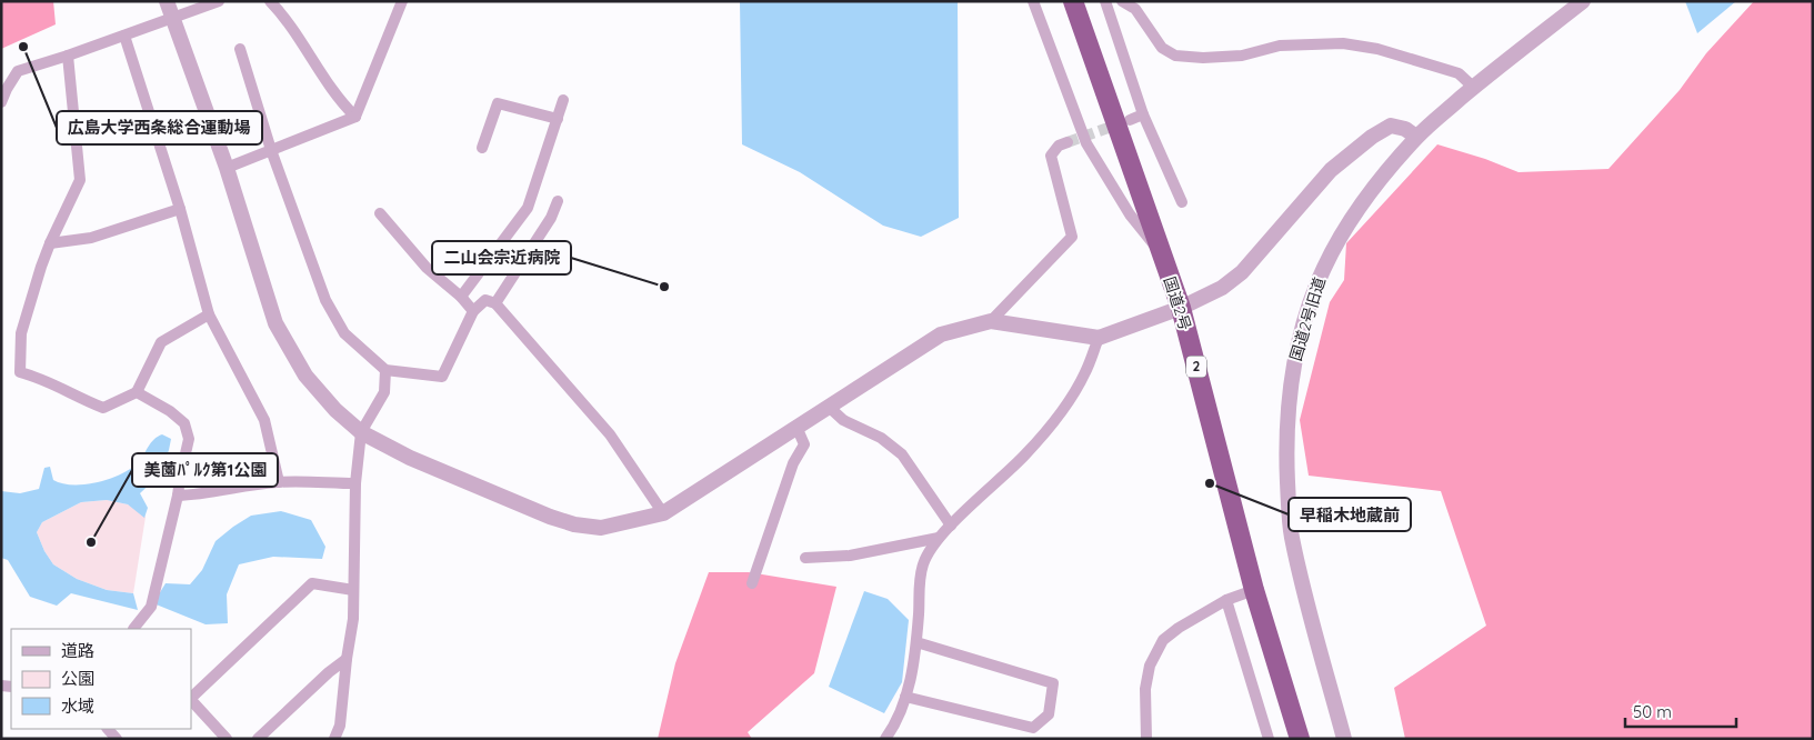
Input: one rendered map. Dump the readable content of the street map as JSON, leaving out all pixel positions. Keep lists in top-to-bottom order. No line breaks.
{"streets":{"highway":["国道2号","2"],"street":["国道2号旧道"]},"places":["広島大学西条総合運動場","二山会宗近病院","早稲木地蔵前","美薗ﾊﾟﾙｸ第1公園"],"legend":["道路","公園","水域"],"scale_bar":"50 m"}
